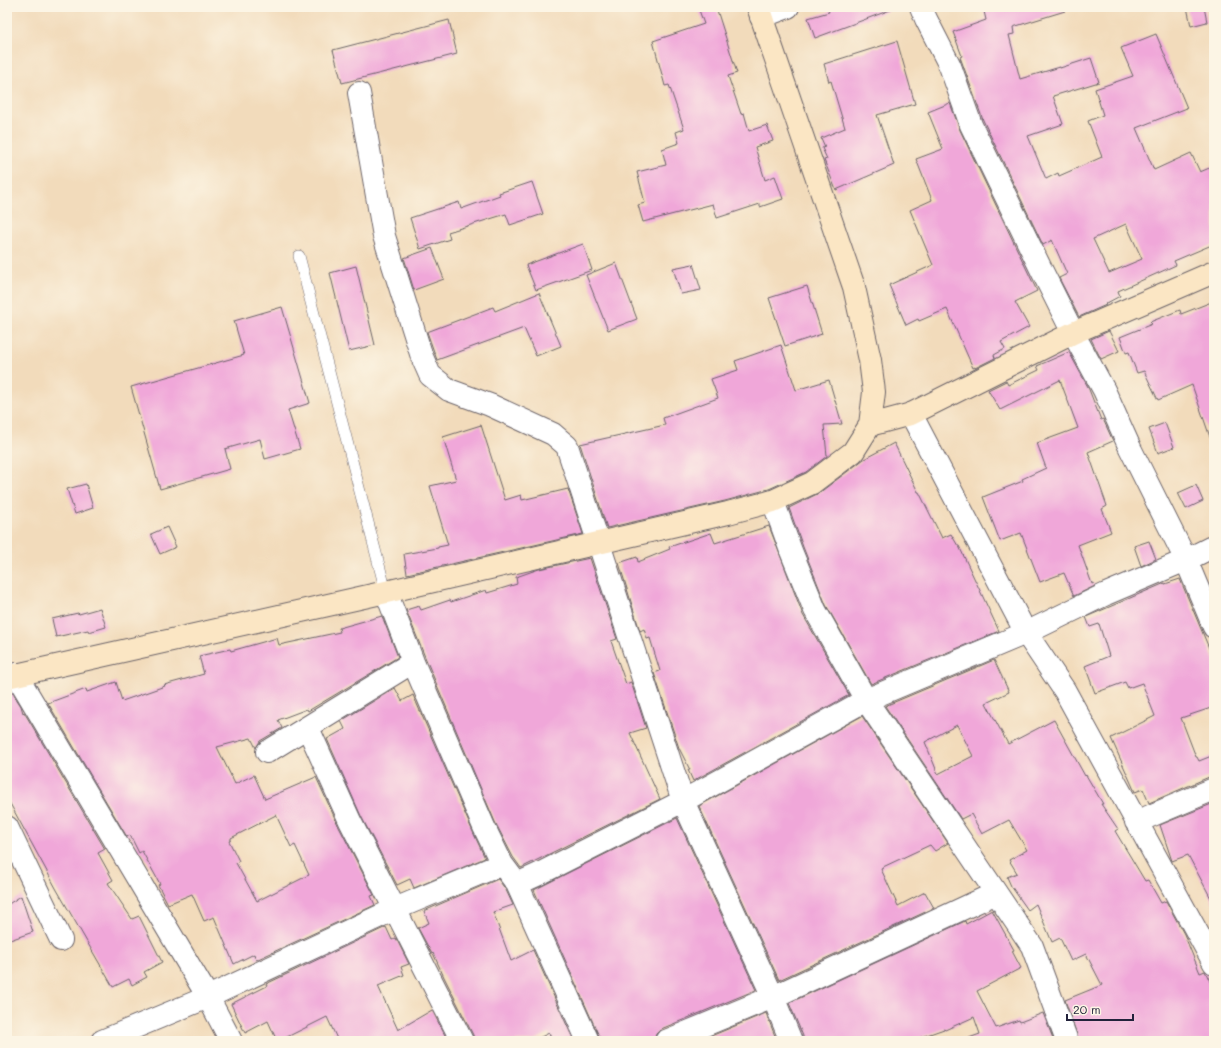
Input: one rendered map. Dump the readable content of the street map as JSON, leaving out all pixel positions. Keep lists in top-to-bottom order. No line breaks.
{"scale_bar":"20 m"}
